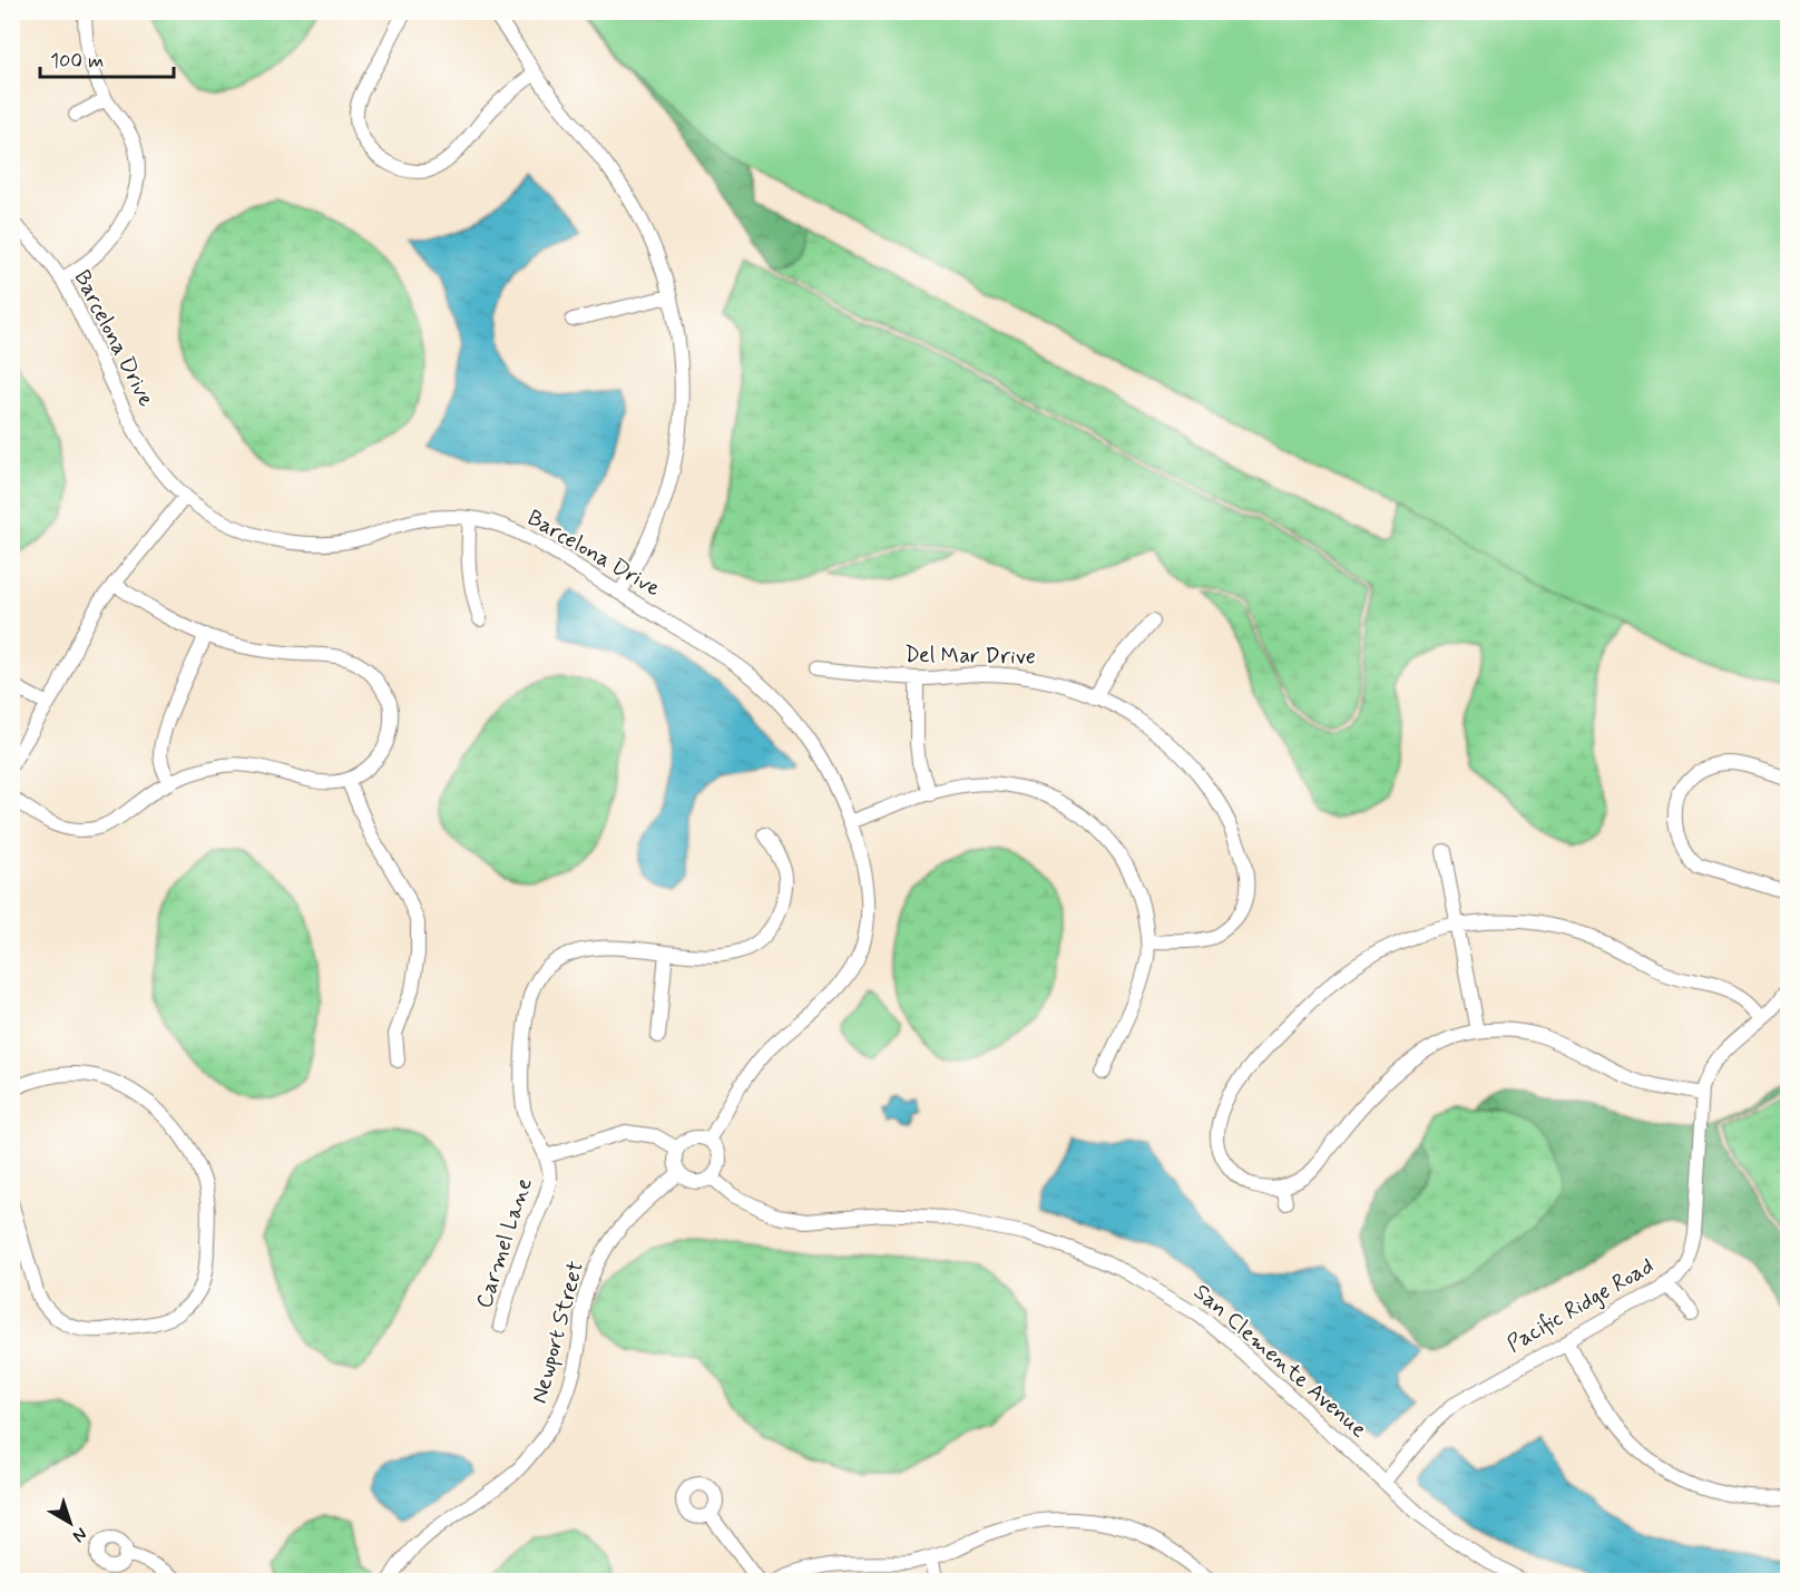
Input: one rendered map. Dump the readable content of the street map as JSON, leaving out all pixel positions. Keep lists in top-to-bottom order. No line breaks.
{"streets":{"street":["Barcelona Drive","Del Mar Drive","Carmel Lane","Pacific Ridge Road","Newport Street","San Clemente Avenue"]},"crossings":[["Barcelona Drive","Newport Street"],["Barcelona Drive","San Clemente Avenue"],["Pacific Ridge Road","San Clemente Avenue"],["Newport Street","San Clemente Avenue"]],"scale_bar":"100 m","north":"bottom right"}
